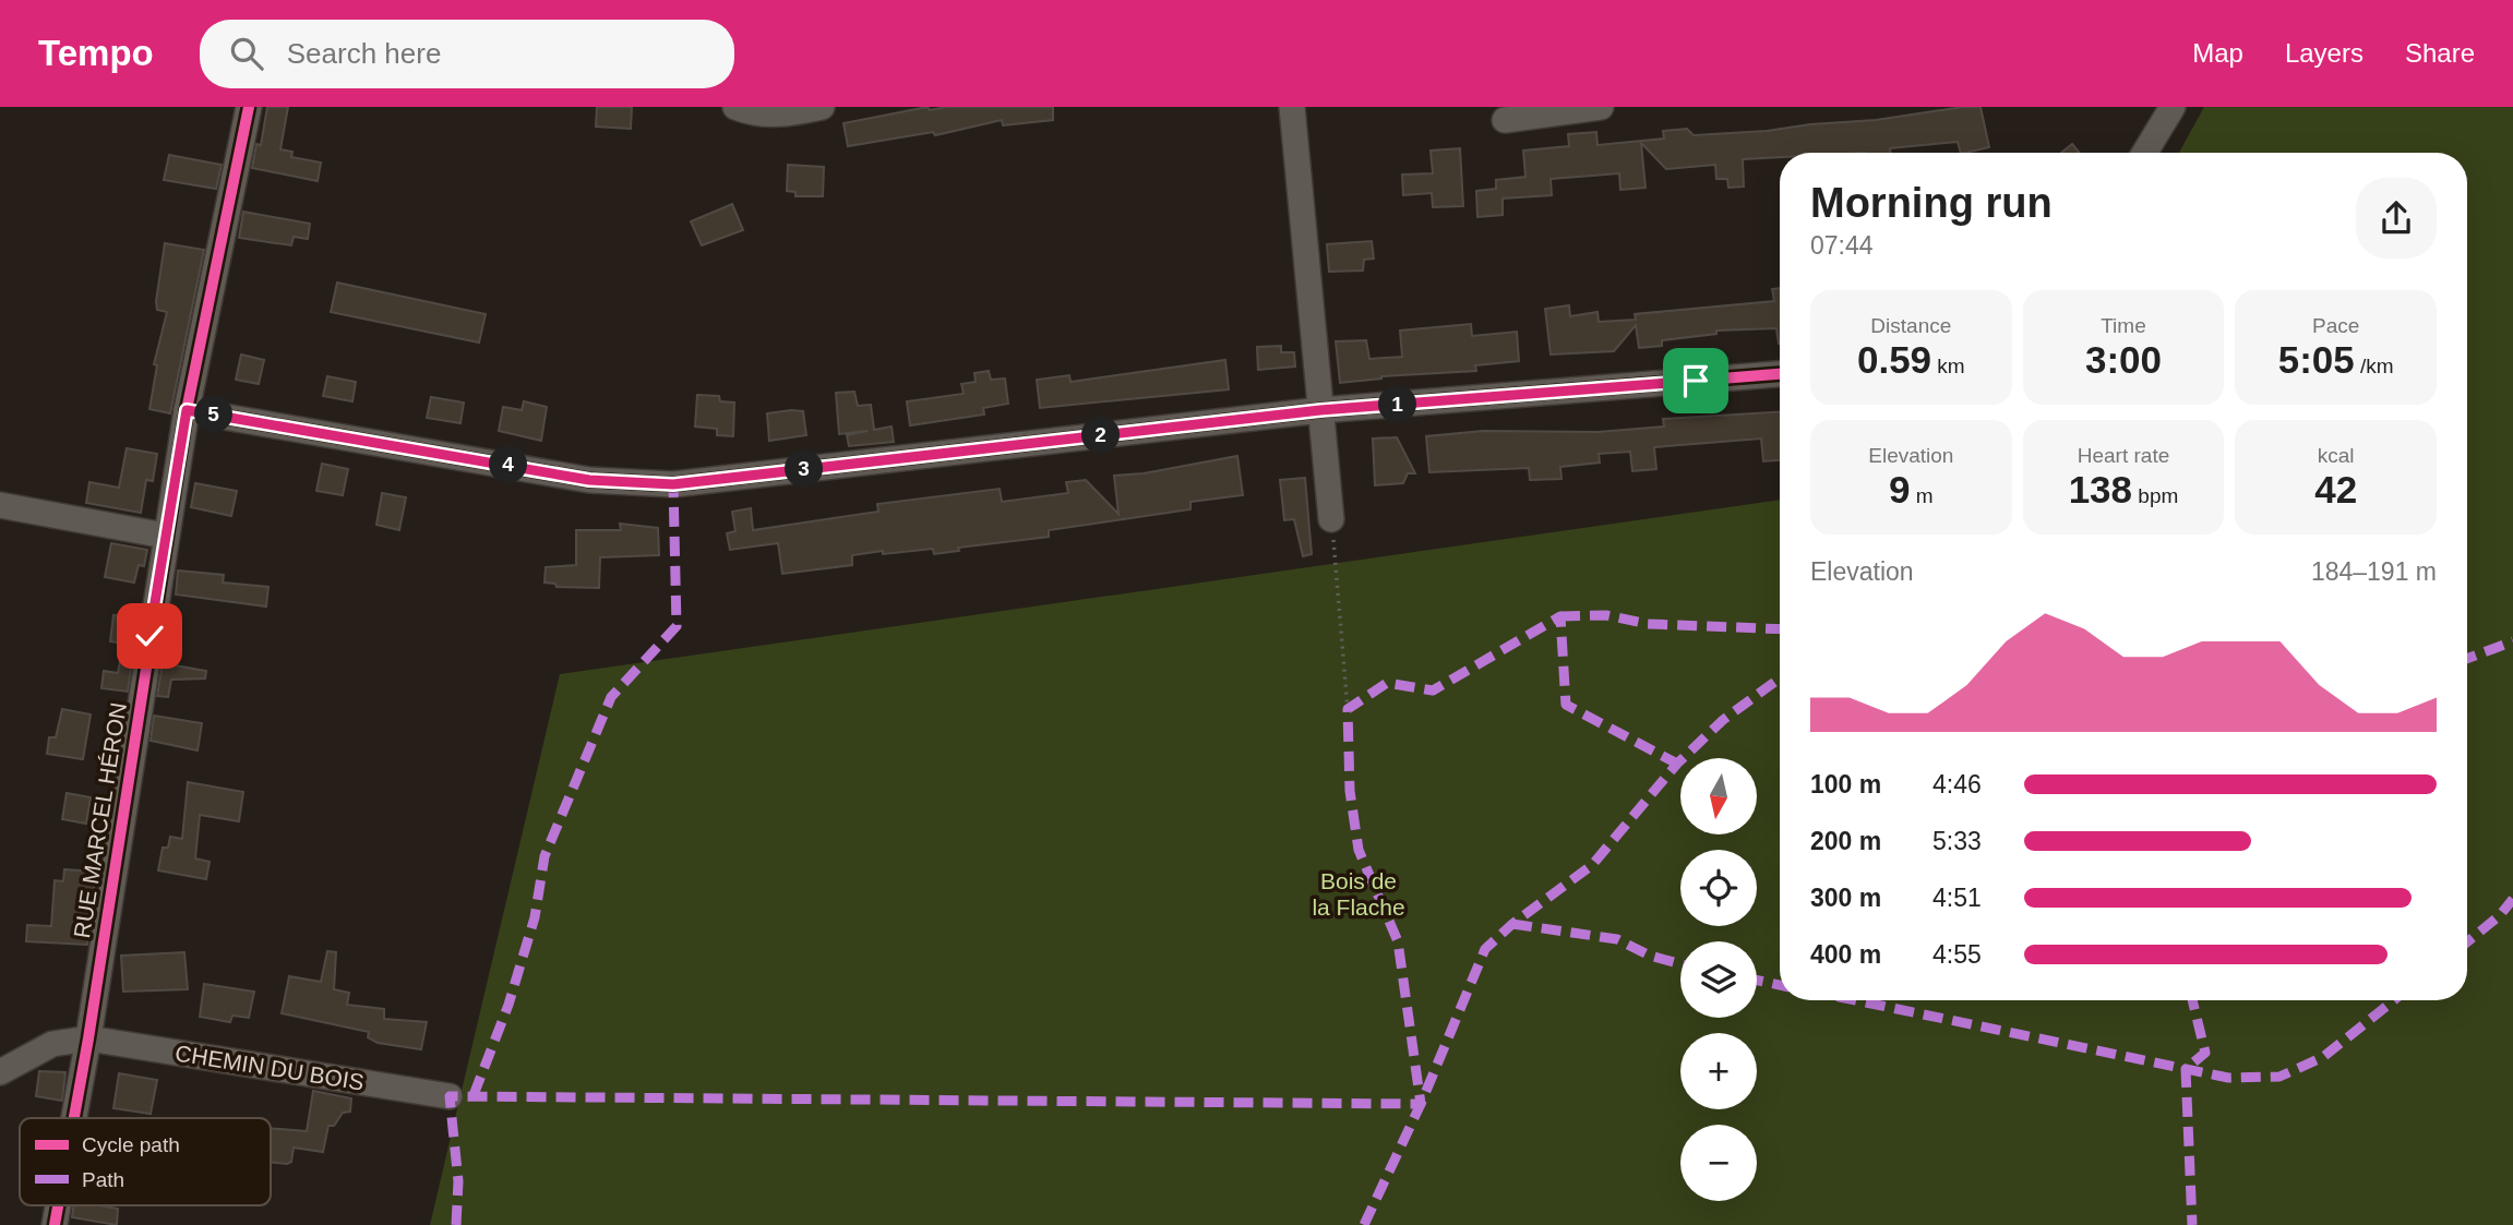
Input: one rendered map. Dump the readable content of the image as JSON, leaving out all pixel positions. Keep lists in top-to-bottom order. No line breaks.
{"streets":{"street":["RUE MARCEL HÉRON","CHEMIN DU BOIS"]},"crossings":[["RUE MARCEL HÉRON","CHEMIN DU BOIS"]],"parks":["Bois de la Flache"],"legend":["Cycle path","Path"],"north":"bottom","page":{"header":"Tempo","search":"Search here","nav":["Map","Layers","Share"],"heading":["Morning run","07:44"],"stats":[["Distance","0.59 km"],["Time","3:00"],["Pace","5:05 /km"],["Elevation","9 m"],["Heart rate","138 bpm"],["kcal","42"]],"pins":["1","5","2","4","3"],"chart":["Elevation","184–191 m"],"list":[{"name":"100 m","note":"4:46"},{"name":"200 m","note":"5:33"},{"name":"300 m","note":"4:51"},{"name":"400 m","note":"4:55"}],"map_buttons":["+","−"]}}
